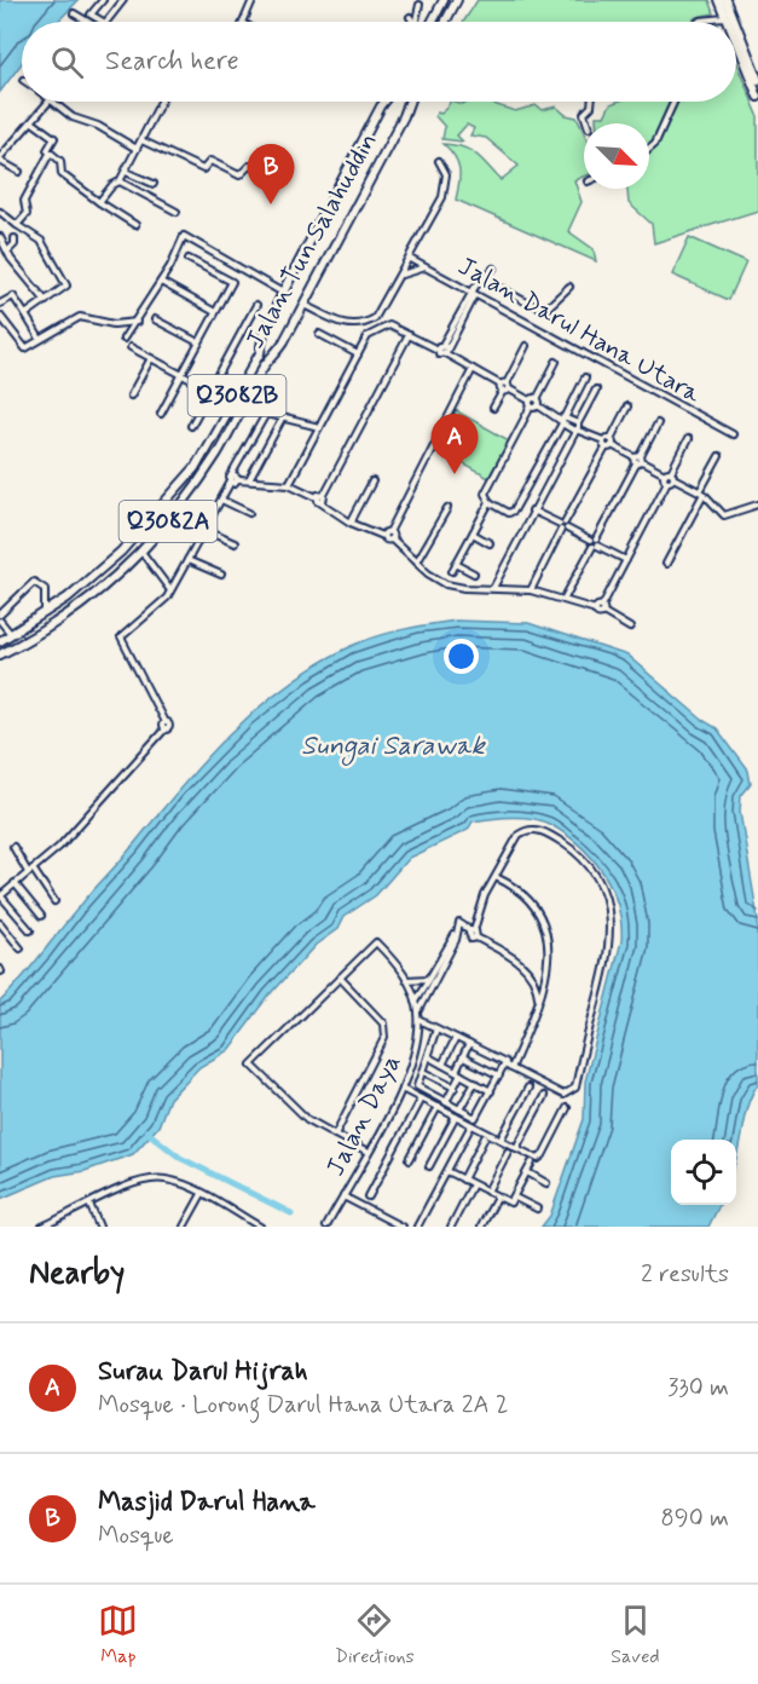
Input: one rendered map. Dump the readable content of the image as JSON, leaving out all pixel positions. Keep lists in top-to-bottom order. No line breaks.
{"streets":{"highway":["Jalan Tun Salahuddin","Q3082B","Q3082A"],"street":["Jalan Darul Hana Utara","Jalan Daya"]},"water":["Sungai Sarawak"],"north":"bottom right","page":{"search":"Search here","pins":["B","A"],"heading":["Nearby","2 results"],"list":[{"mark":"A","name":"Surau Darul Hijrah","note":"Mosque · Lorong Darul Hana Utara 2A 2","value":"330 m"},{"mark":"B","name":"Masjid Darul Hana","note":"Mosque","value":"890 m"}],"nav":["Map","Directions","Saved"]}}
